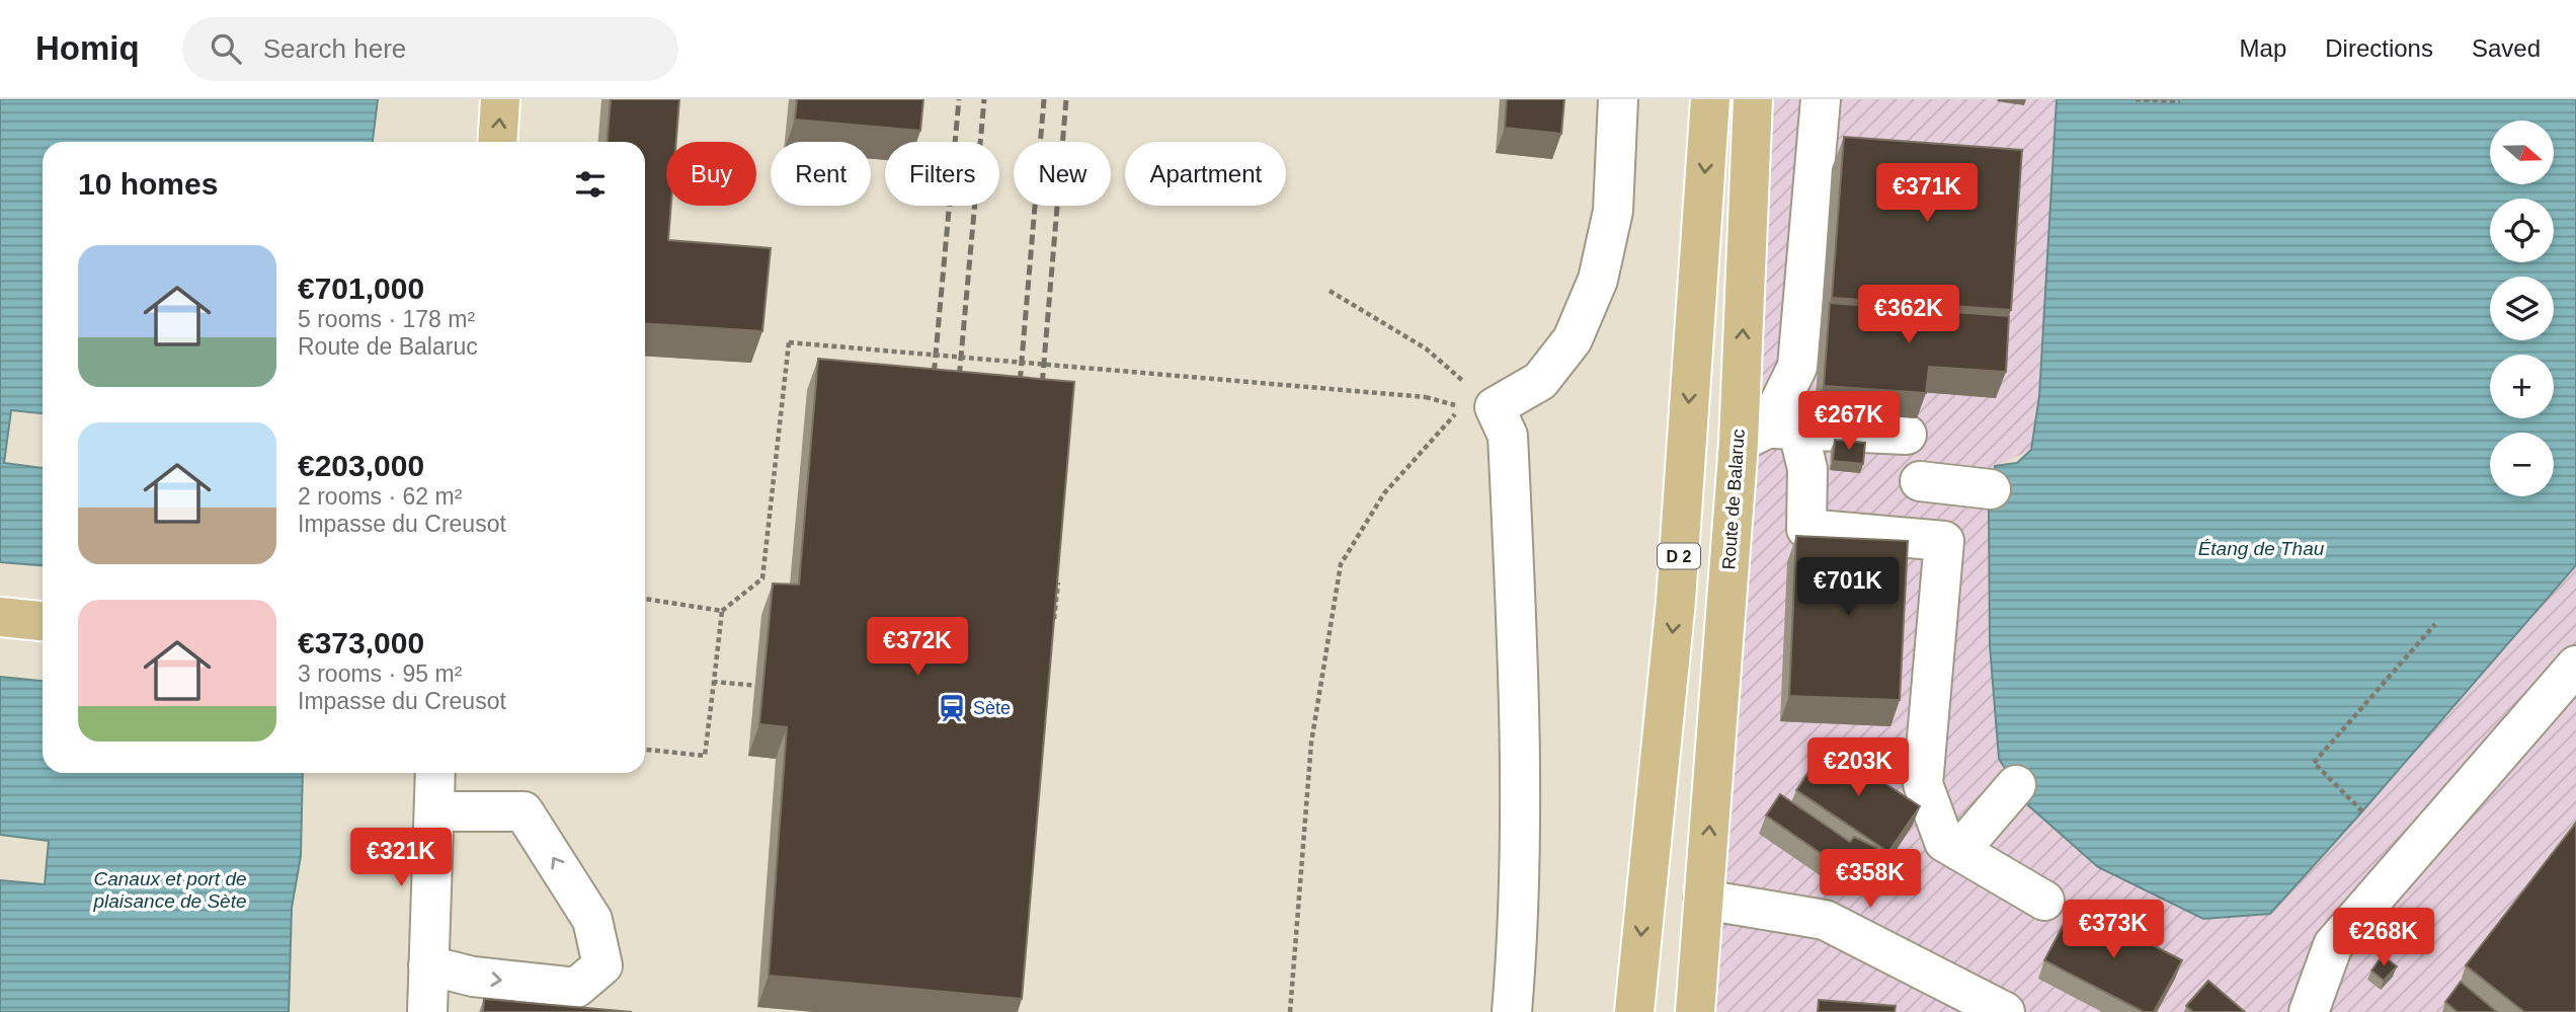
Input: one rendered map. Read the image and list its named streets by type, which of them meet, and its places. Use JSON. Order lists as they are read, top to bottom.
{
  "streets": {
    "main road": ["Route de Balaruc", "D 2"]
  },
  "water": ["Étang de Thau", "Canaux et port de plaisance de Sète"],
  "places": {
    "station": ["Sète"]
  },
  "north": "right",
  "page": {
    "header": "Homiq",
    "search": "Search here",
    "nav": ["Map", "Directions", "Saved"],
    "map_buttons": ["+", "−"],
    "chip": [
      "Buy",
      "Rent",
      "Filters",
      "New",
      "Apartment"
    ],
    "heading": "10 homes",
    "price": [
      "€371K",
      "€362K",
      "€267K",
      "€701K",
      "€372K",
      "€203K",
      "€321K",
      "€358K",
      "€373K",
      "€268K"
    ],
    "list": [
      {
        "name": "€701,000",
        "note": "5 rooms · 178 m² · Route de Balaruc"
      },
      {
        "name": "€203,000",
        "note": "2 rooms · 62 m² · Impasse du Creusot"
      },
      {
        "name": "€373,000",
        "note": "3 rooms · 95 m² · Impasse du Creusot"
      }
    ]
  }
}
